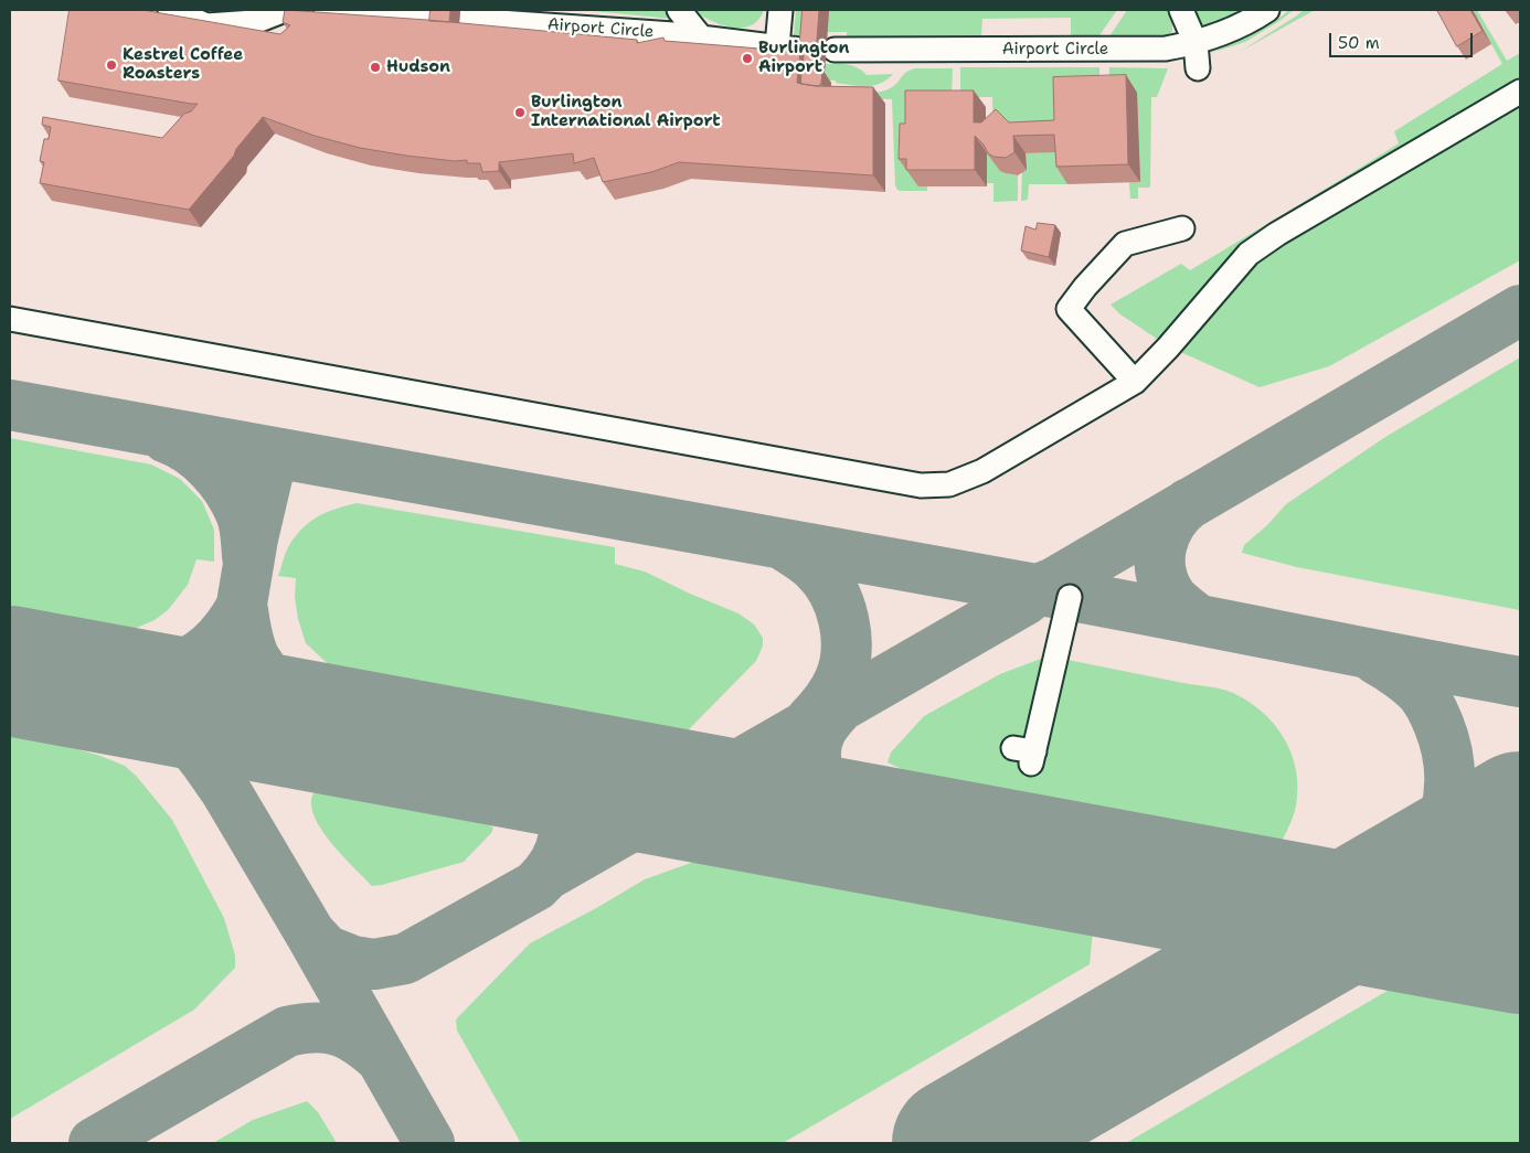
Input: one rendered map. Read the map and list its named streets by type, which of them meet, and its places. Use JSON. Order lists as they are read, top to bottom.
{
  "streets": {
    "street": ["Airport Circle"]
  },
  "places": [
    "Burlington Airport",
    "Kestrel Coffee Roasters",
    "Hudson",
    "Burlington International Airport"
  ],
  "scale_bar": "50 m"
}
